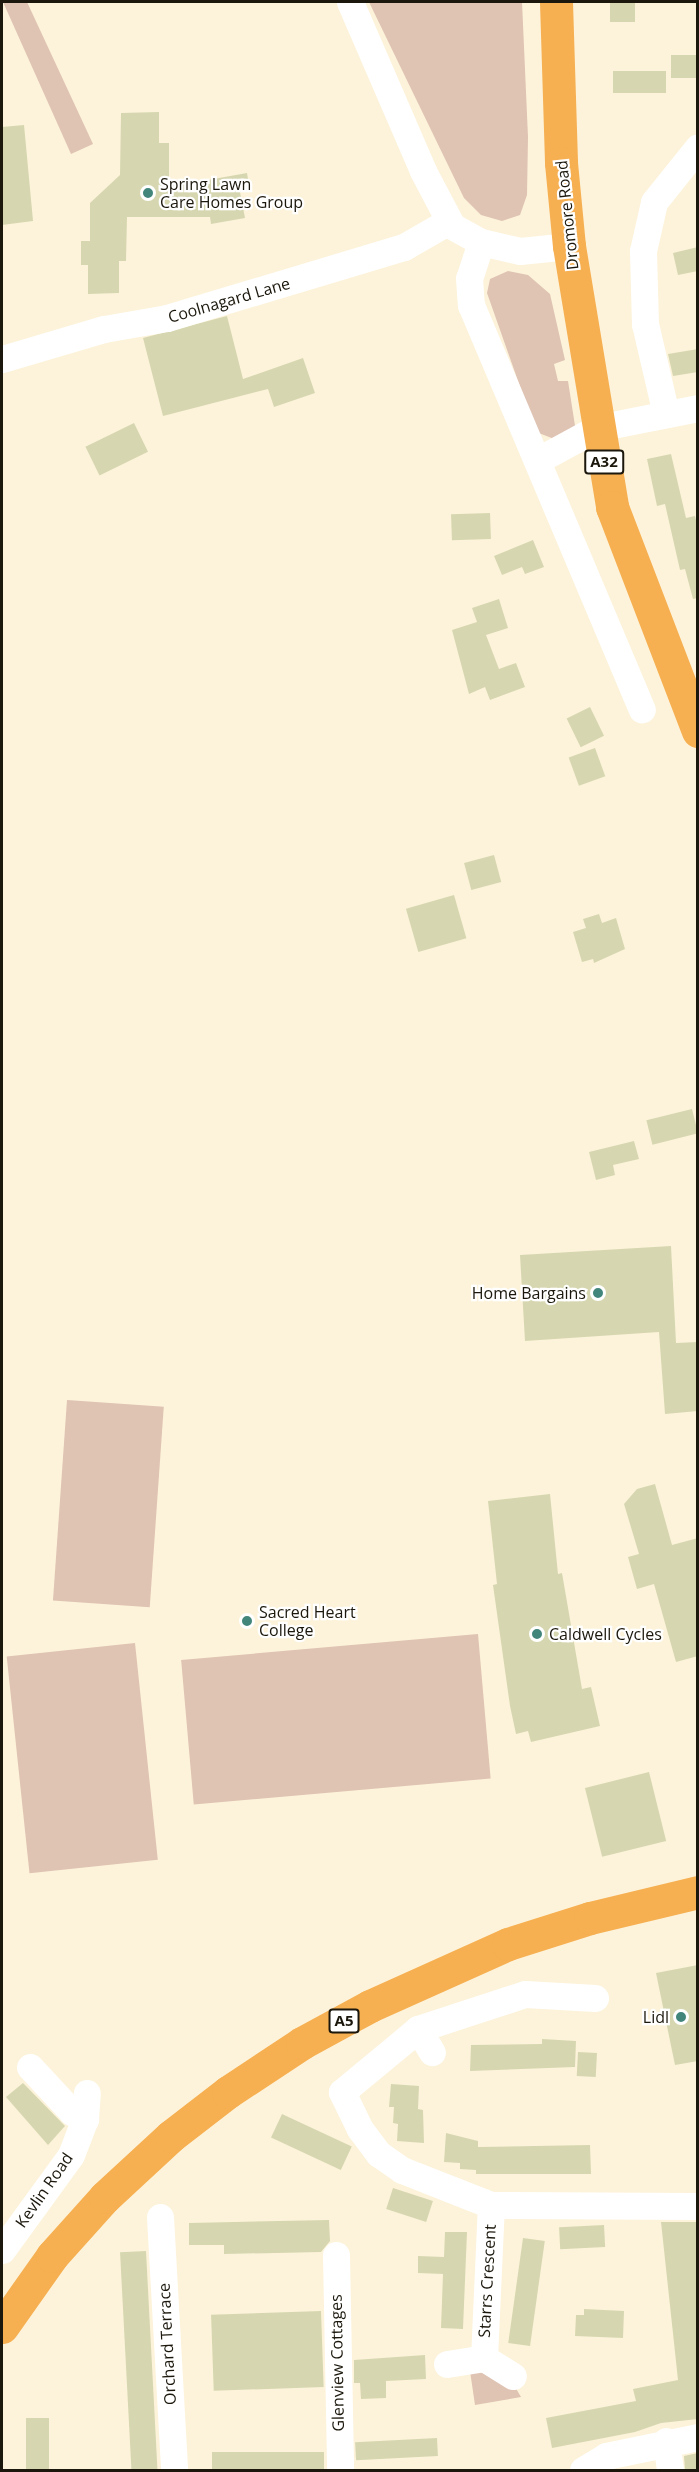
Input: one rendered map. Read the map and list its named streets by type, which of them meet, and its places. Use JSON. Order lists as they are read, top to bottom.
{
  "streets": {
    "highway": ["Dromore Road", "A32", "A5"],
    "street": [
      "Coolnagard Lane",
      "Kevlin Road",
      "Starrs Crescent",
      "Orchard Terrace",
      "Glenview Cottages"
    ]
  },
  "places": [
    "Spring Lawn Care Homes Group",
    "Home Bargains",
    "Sacred Heart College",
    "Caldwell Cycles",
    "Lidl"
  ]
}
